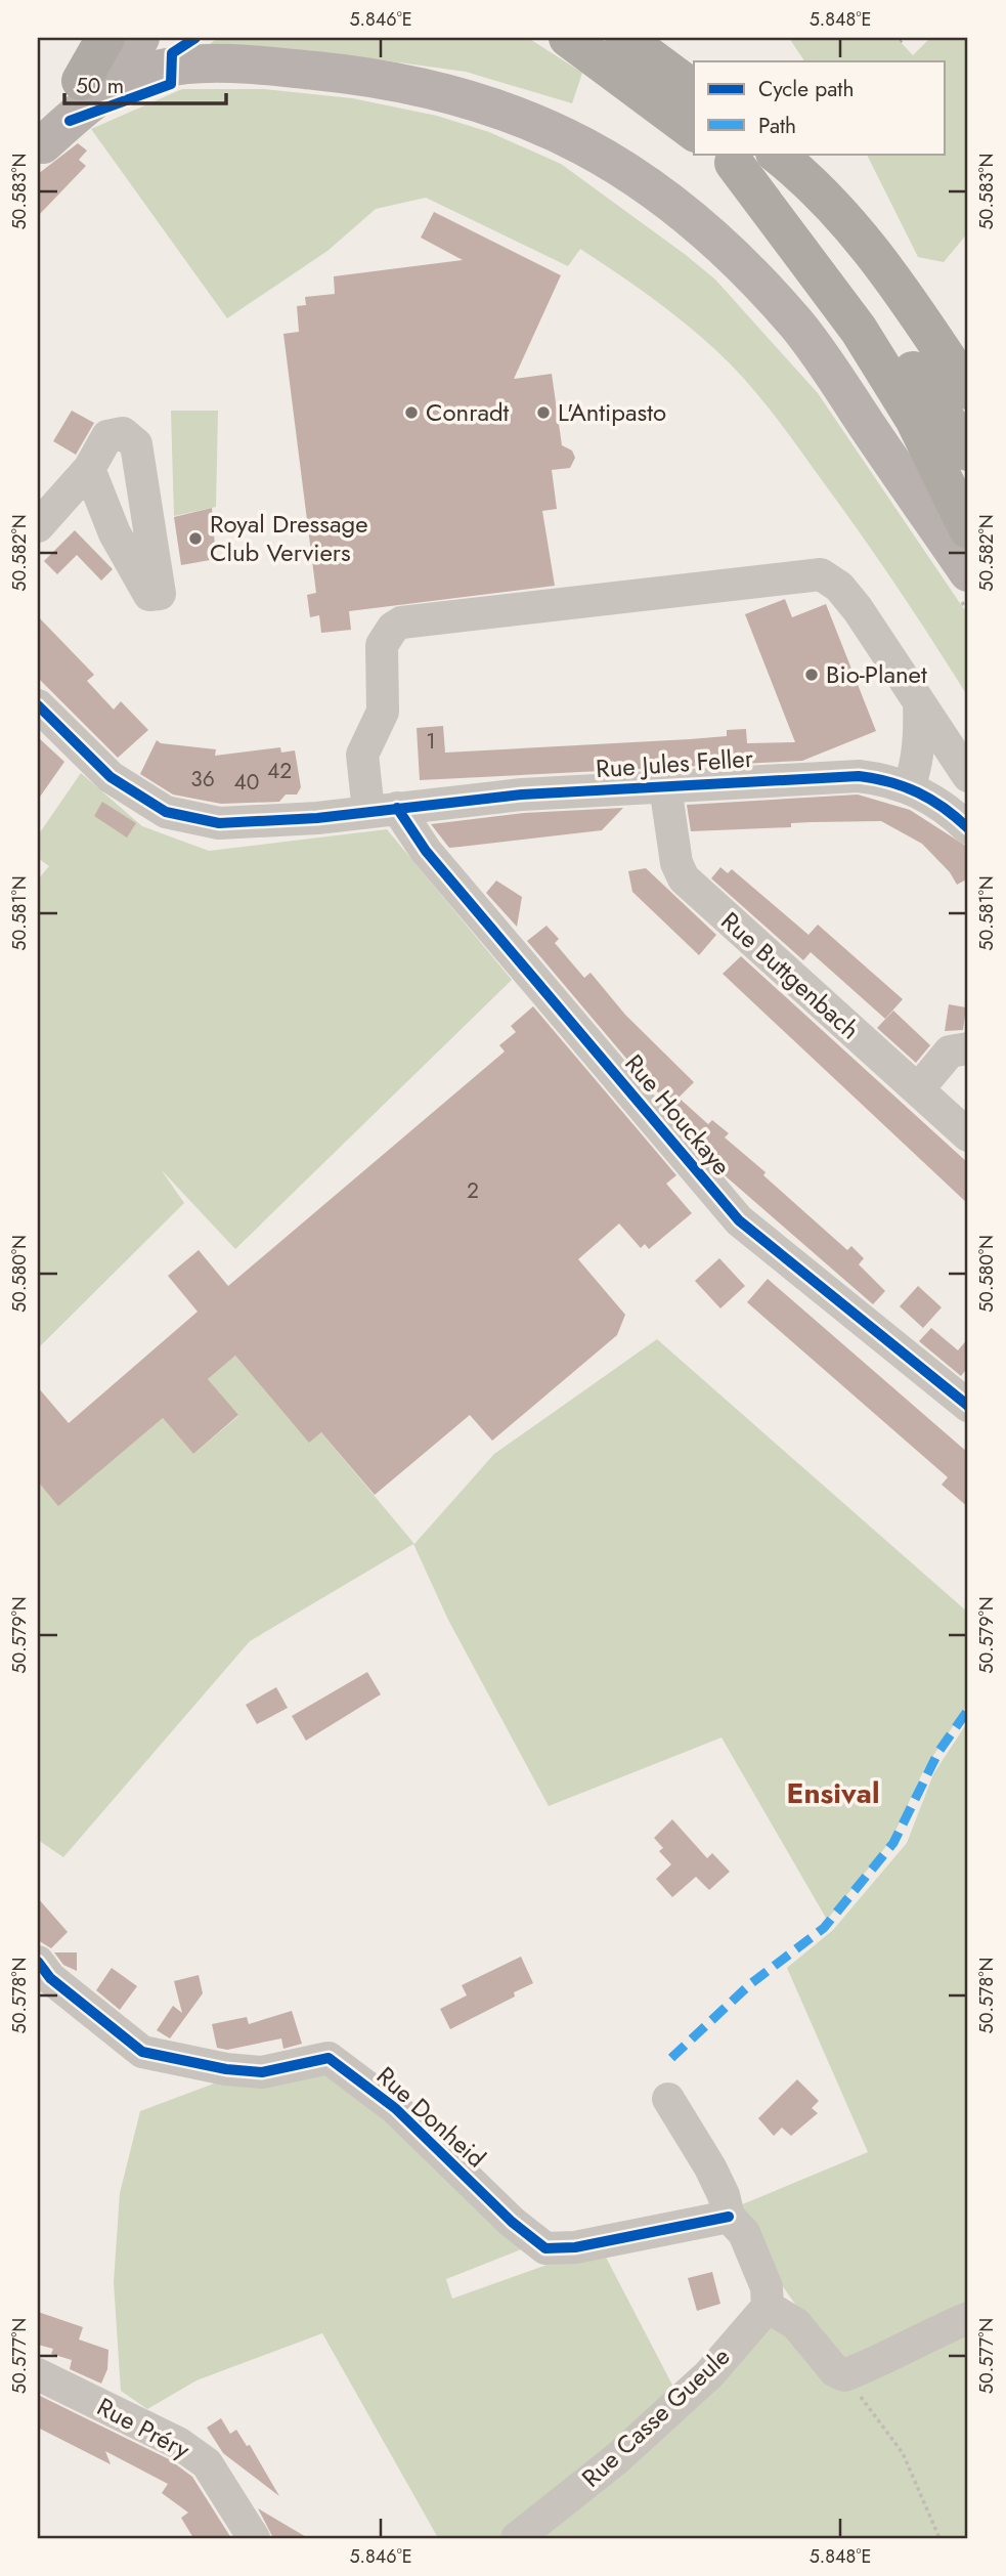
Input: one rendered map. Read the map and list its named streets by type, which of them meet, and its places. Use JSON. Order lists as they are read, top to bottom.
{
  "streets": {
    "street": [
      "Rue Jules Feller",
      "Rue Buttgenbach",
      "Rue Houckaye",
      "Rue Donheid",
      "Rue Casse Gueule",
      "Rue Préry"
    ]
  },
  "crossings": [
    ["Rue Jules Feller", "Rue Buttgenbach"],
    ["Rue Jules Feller", "Rue Houckaye"]
  ],
  "districts": ["Ensival"],
  "places": [
    "Conradt",
    "L'Antipasto",
    "Royal Dressage Club Verviers",
    "Bio-Planet"
  ],
  "house_numbers": [
    "1",
    "42",
    "36",
    "40",
    "2"
  ],
  "legend": ["Cycle path", "Path"],
  "scale_bar": "50 m",
  "coordinates": [
    "5.846°E",
    "5.848°E",
    "50.583°N",
    "50.582°N",
    "50.581°N",
    "50.580°N",
    "50.579°N",
    "50.578°N",
    "50.577°N"
  ]
}
